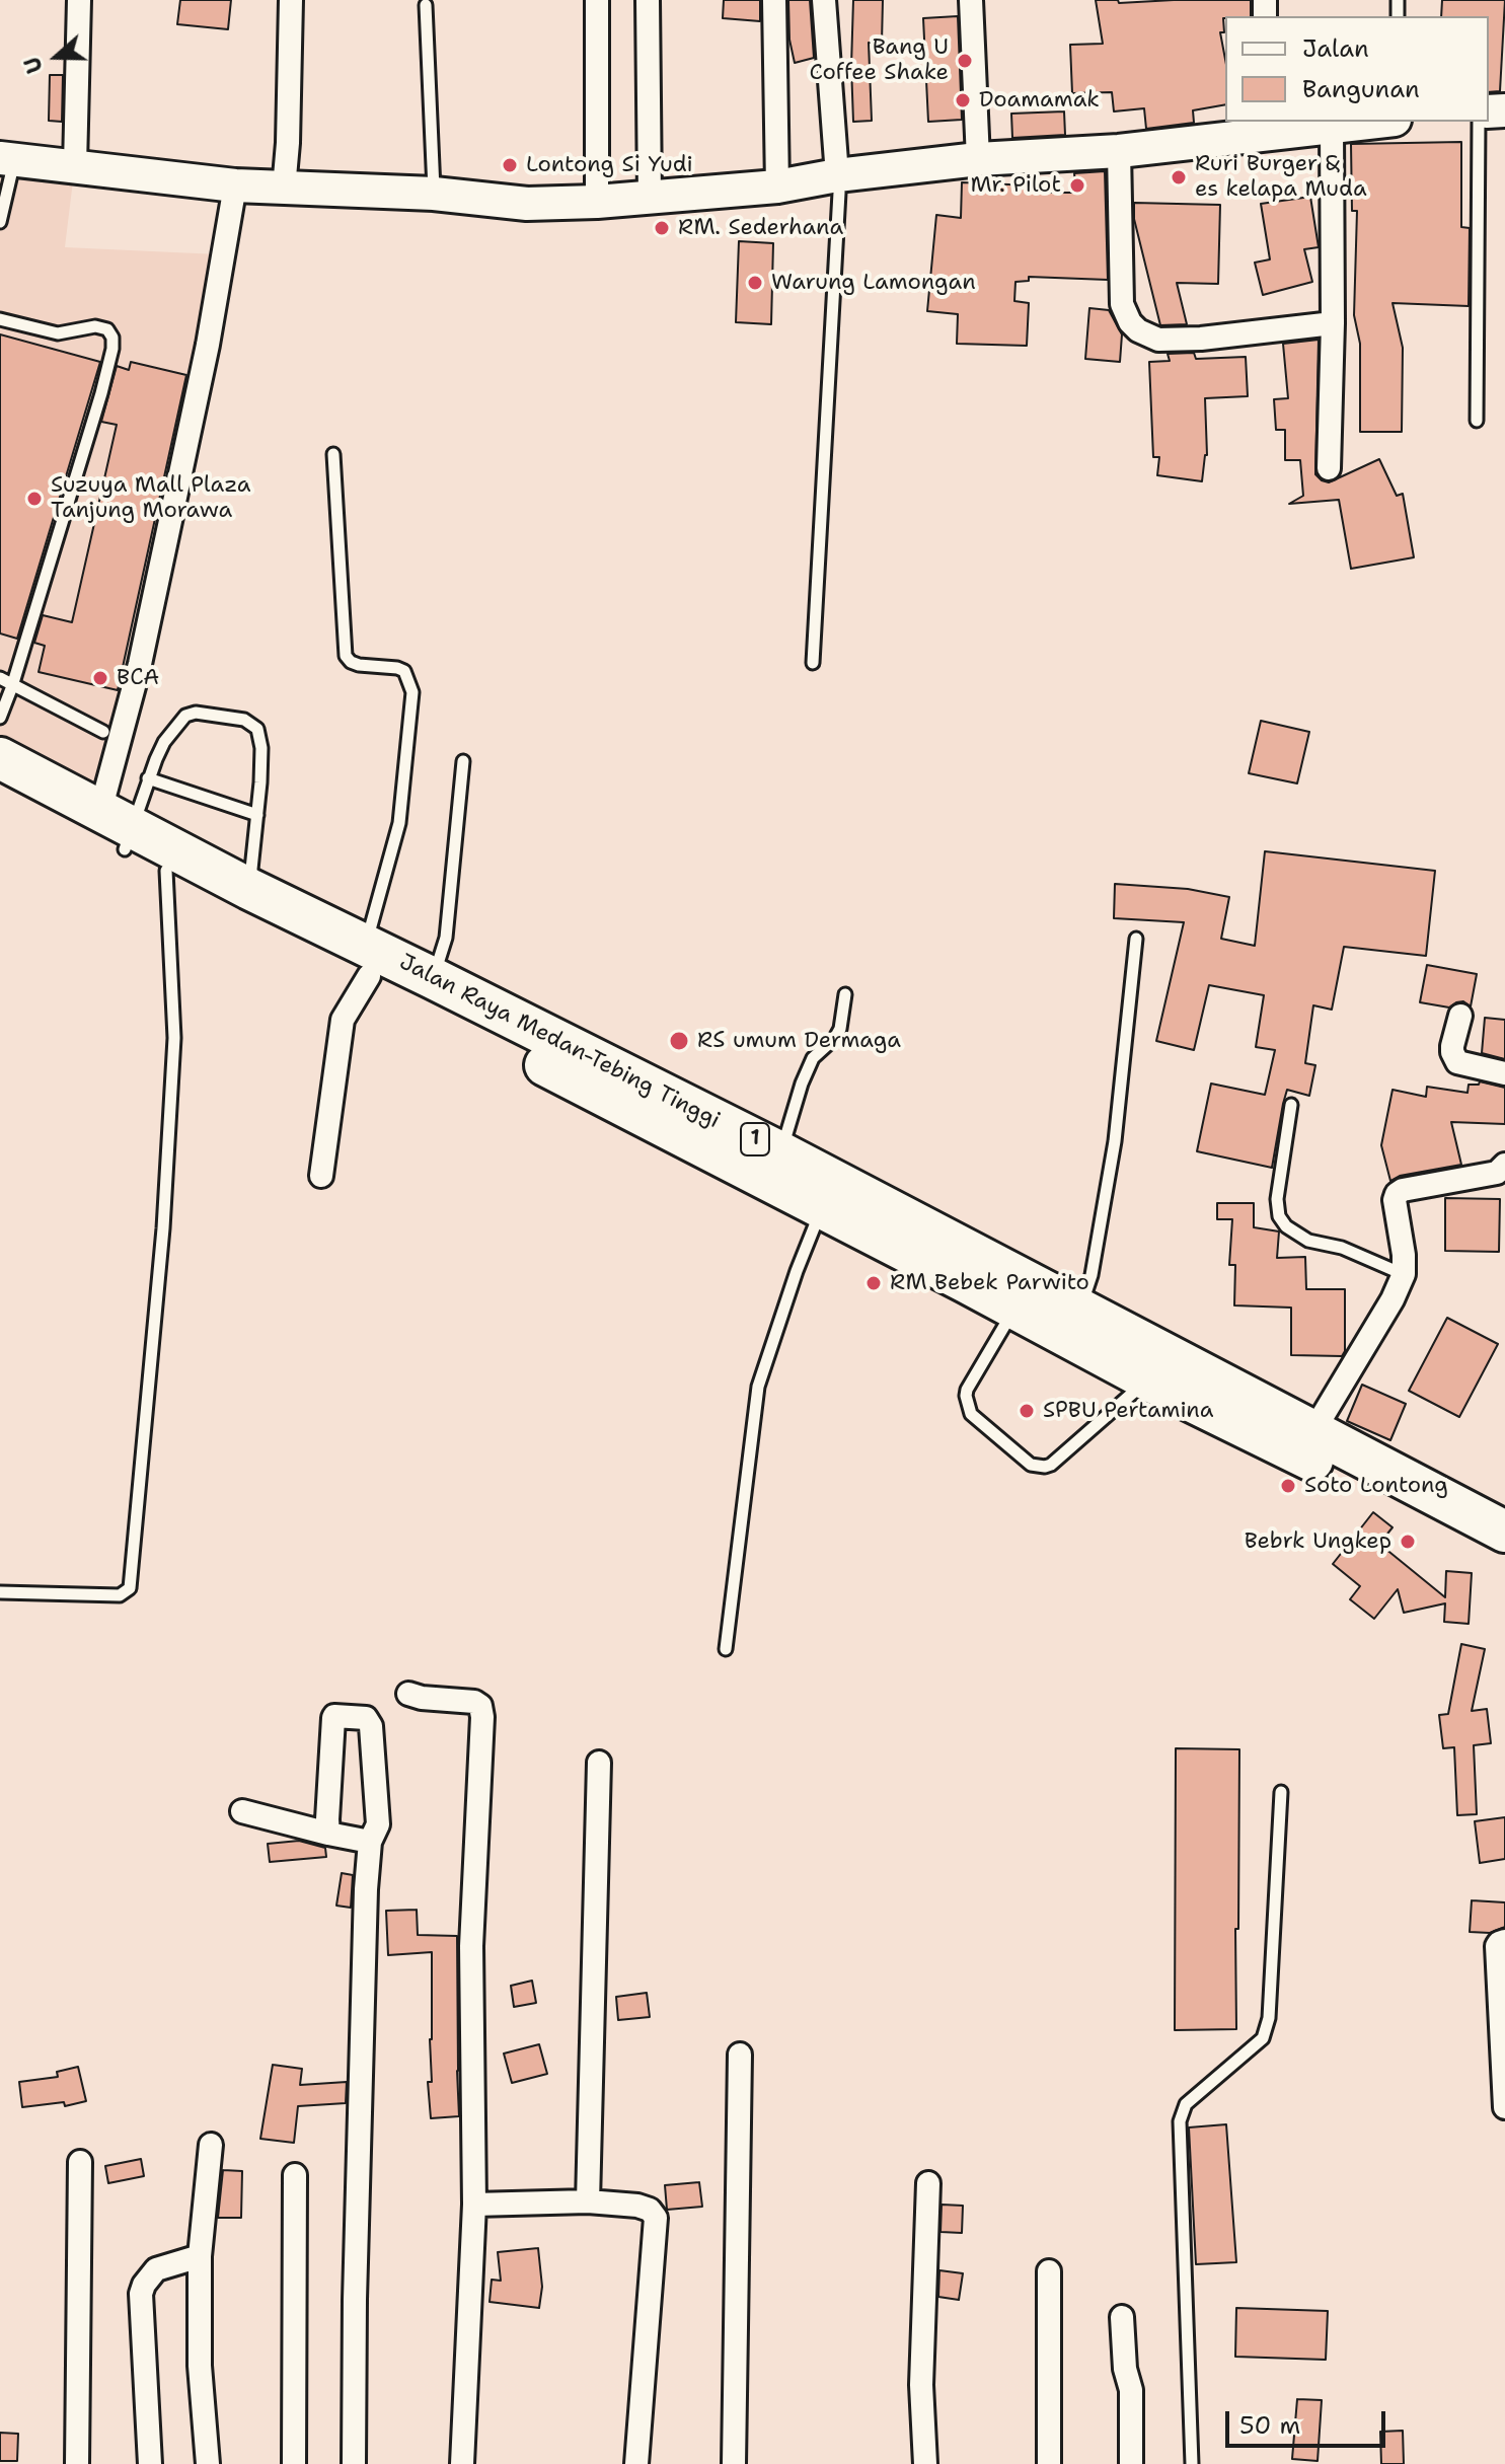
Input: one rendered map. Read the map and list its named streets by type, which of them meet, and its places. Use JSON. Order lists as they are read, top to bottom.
{
  "streets": {
    "highway": ["Jalan Raya Medan-Tebing Tinggi", "1"]
  },
  "places": [
    "Bang U Coffee Shake",
    "Doamamak",
    "Lontong Si Yudi",
    "Ruri Burger & es kelapa Muda",
    "Mr. Pilot",
    "RM. Sederhana",
    "Warung Lamongan",
    "Suzuya Mall Plaza Tanjung Morawa",
    "BCA",
    "RS umum Dermaga",
    "RM Bebek Parwito",
    "SPBU Pertamina",
    "Soto Lontong",
    "Bebrk Ungkep"
  ],
  "legend": ["Jalan", "Bangunan"],
  "scale_bar": "50 m",
  "north": "left"
}
